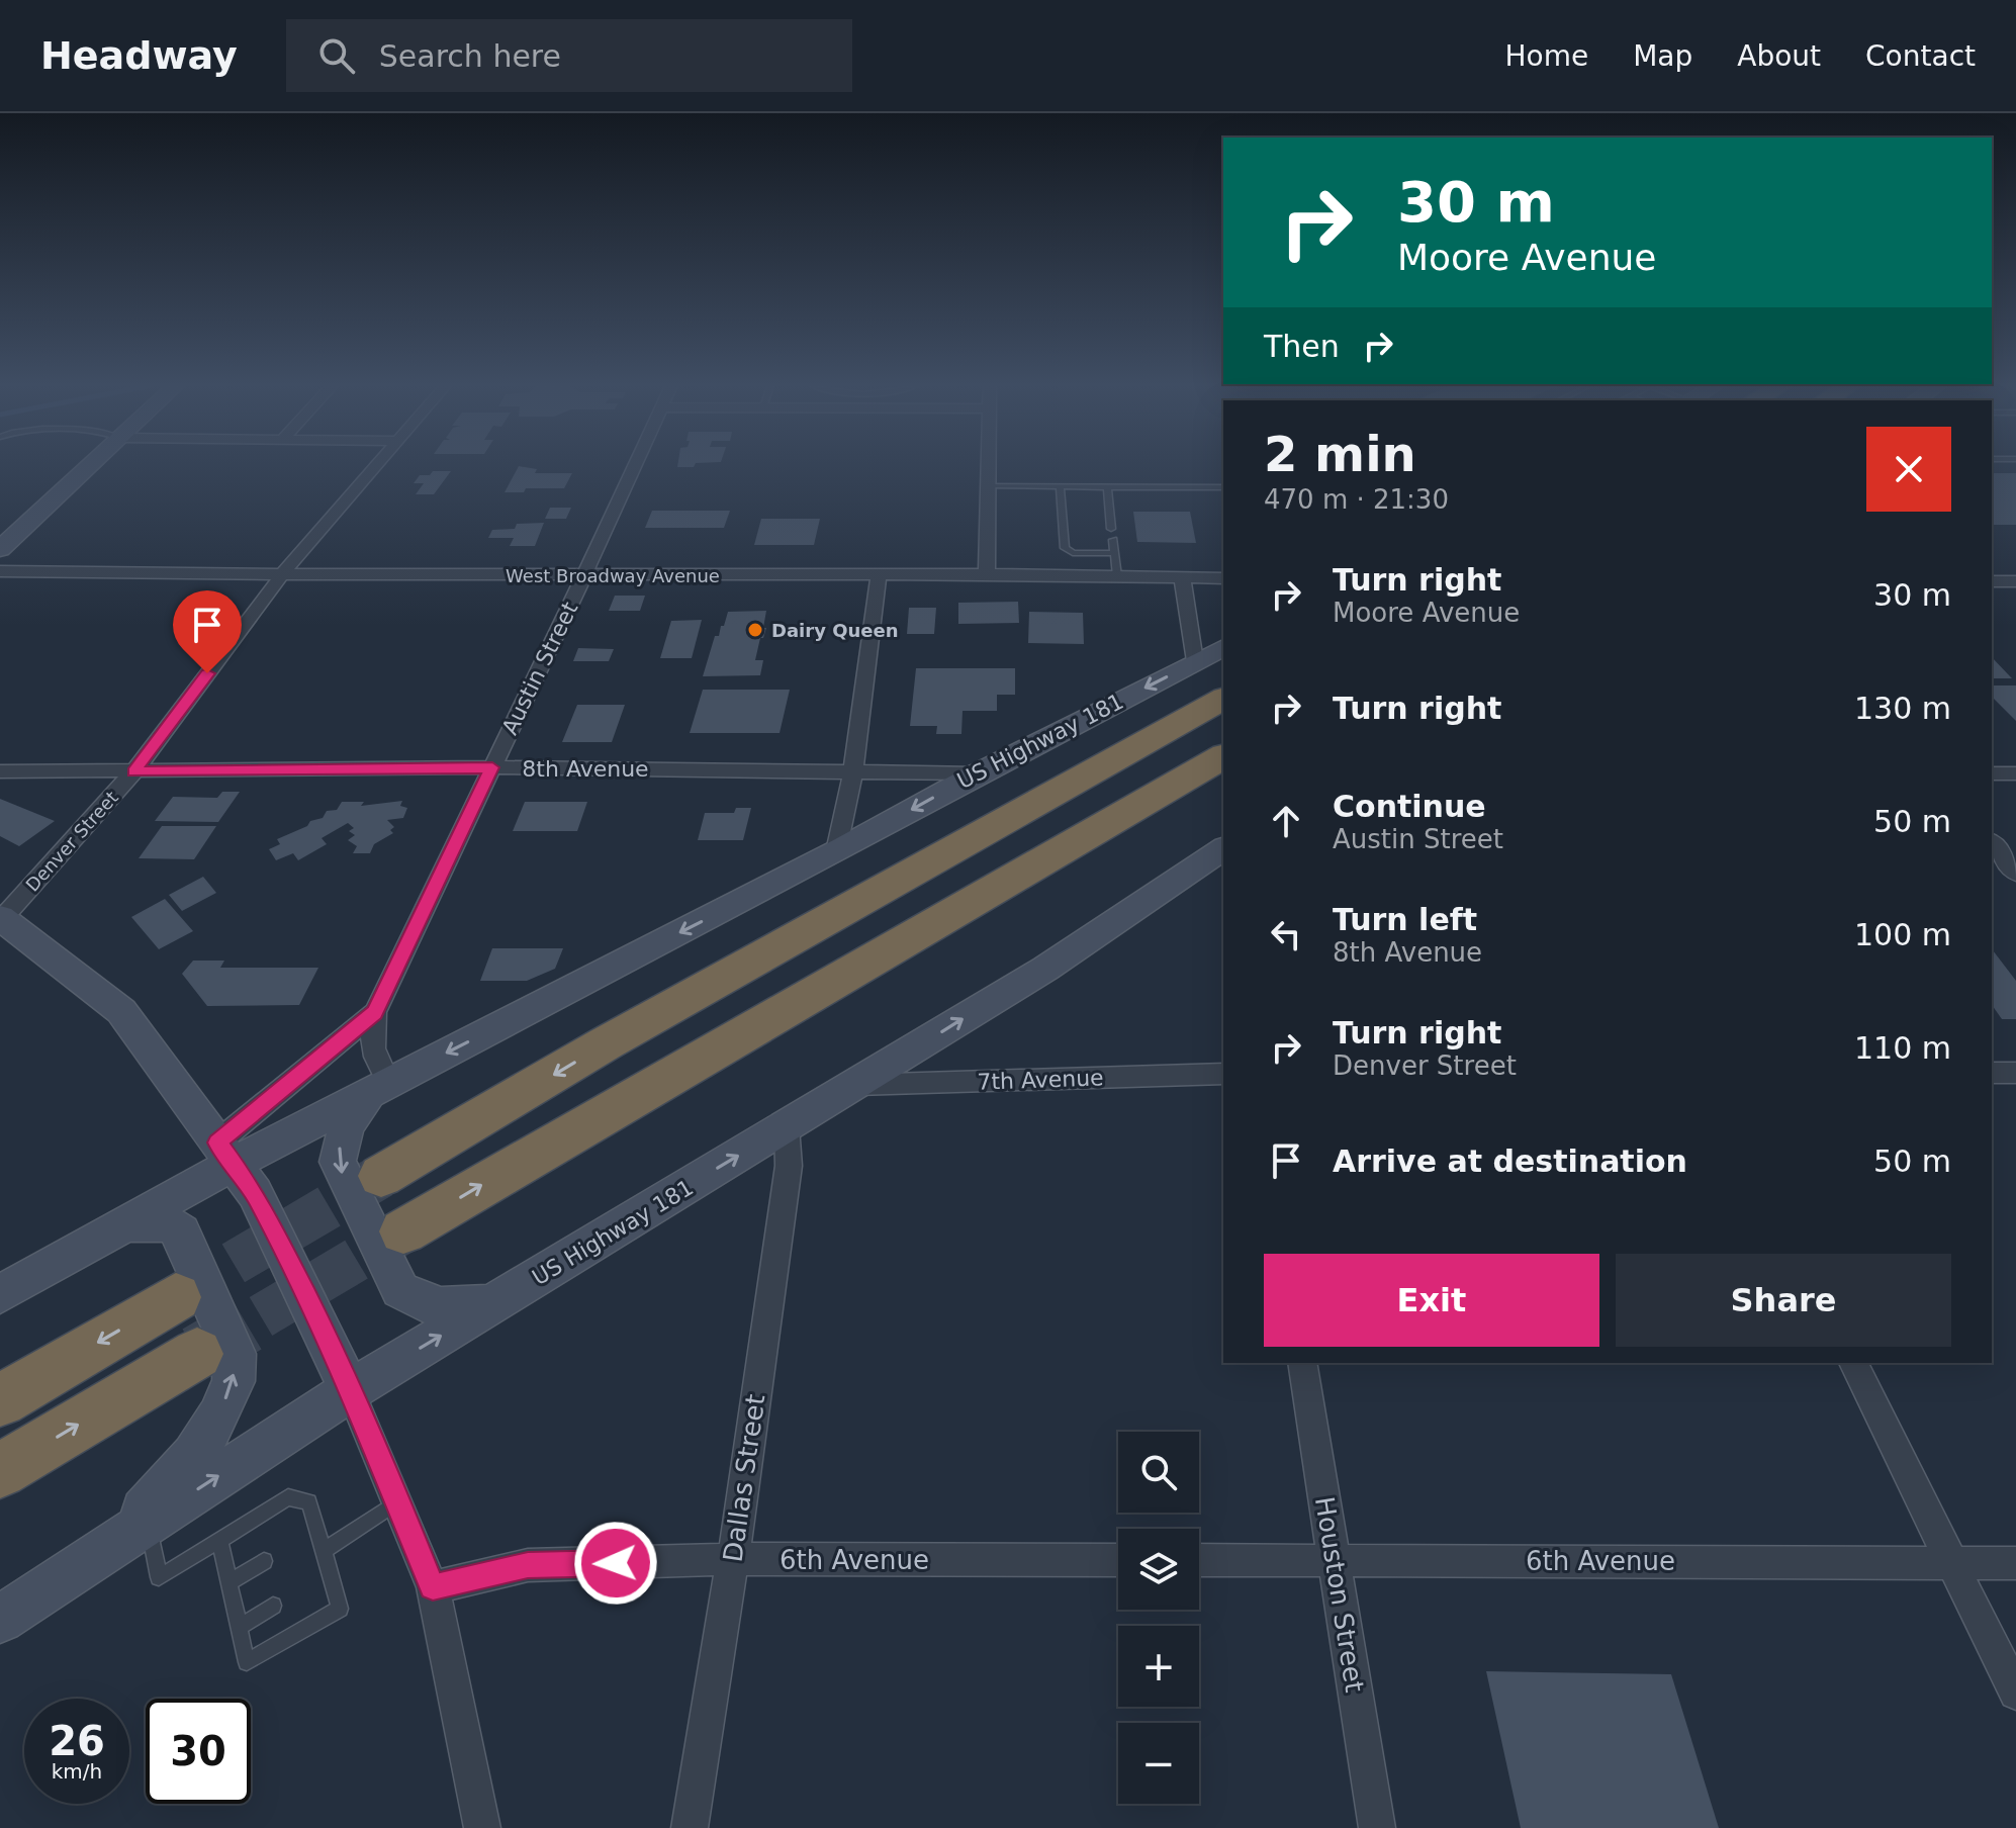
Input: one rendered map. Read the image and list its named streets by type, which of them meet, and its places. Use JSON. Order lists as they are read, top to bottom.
{
  "streets": {
    "main road": ["US Highway 181"],
    "street": [
      "West Broadway Avenue",
      "Austin Street",
      "8th Avenue",
      "Denver Street",
      "7th Avenue",
      "Dallas Street",
      "6th Avenue",
      "Houston Street"
    ]
  },
  "crossings": [
    ["West Broadway Avenue", "Austin Street"],
    ["West Broadway Avenue", "Denver Street"],
    ["Austin Street", "US Highway 181"],
    ["Austin Street", "8th Avenue"],
    ["US Highway 181", "8th Avenue"],
    ["US Highway 181", "7th Avenue"],
    ["US Highway 181", "Dallas Street"],
    ["8th Avenue", "Denver Street"],
    ["Dallas Street", "6th Avenue"],
    ["6th Avenue", "Houston Street"]
  ],
  "places": ["Dairy Queen"],
  "page": {
    "header": "Headway",
    "search": "Search here",
    "nav": [
      "Home",
      "Map",
      "About",
      "Contact"
    ],
    "turn": ["30 m", "Moore Avenue"],
    "then": "Then",
    "heading": ["2 min", "470 m · 21:30"],
    "list": [
      {
        "name": "Turn right",
        "note": "Moore Avenue",
        "value": "30 m"
      },
      {
        "name": "Turn right",
        "value": "130 m"
      },
      {
        "name": "Continue",
        "note": "Austin Street",
        "value": "50 m"
      },
      {
        "name": "Turn left",
        "note": "8th Avenue",
        "value": "100 m"
      },
      {
        "name": "Turn right",
        "note": "Denver Street",
        "value": "110 m"
      },
      {
        "name": "Arrive at destination",
        "value": "50 m"
      }
    ],
    "buttons": ["Exit", "Share"],
    "map_buttons": ["+", "−"],
    "speed": "26 km/h",
    "limit": "30"
  }
}
